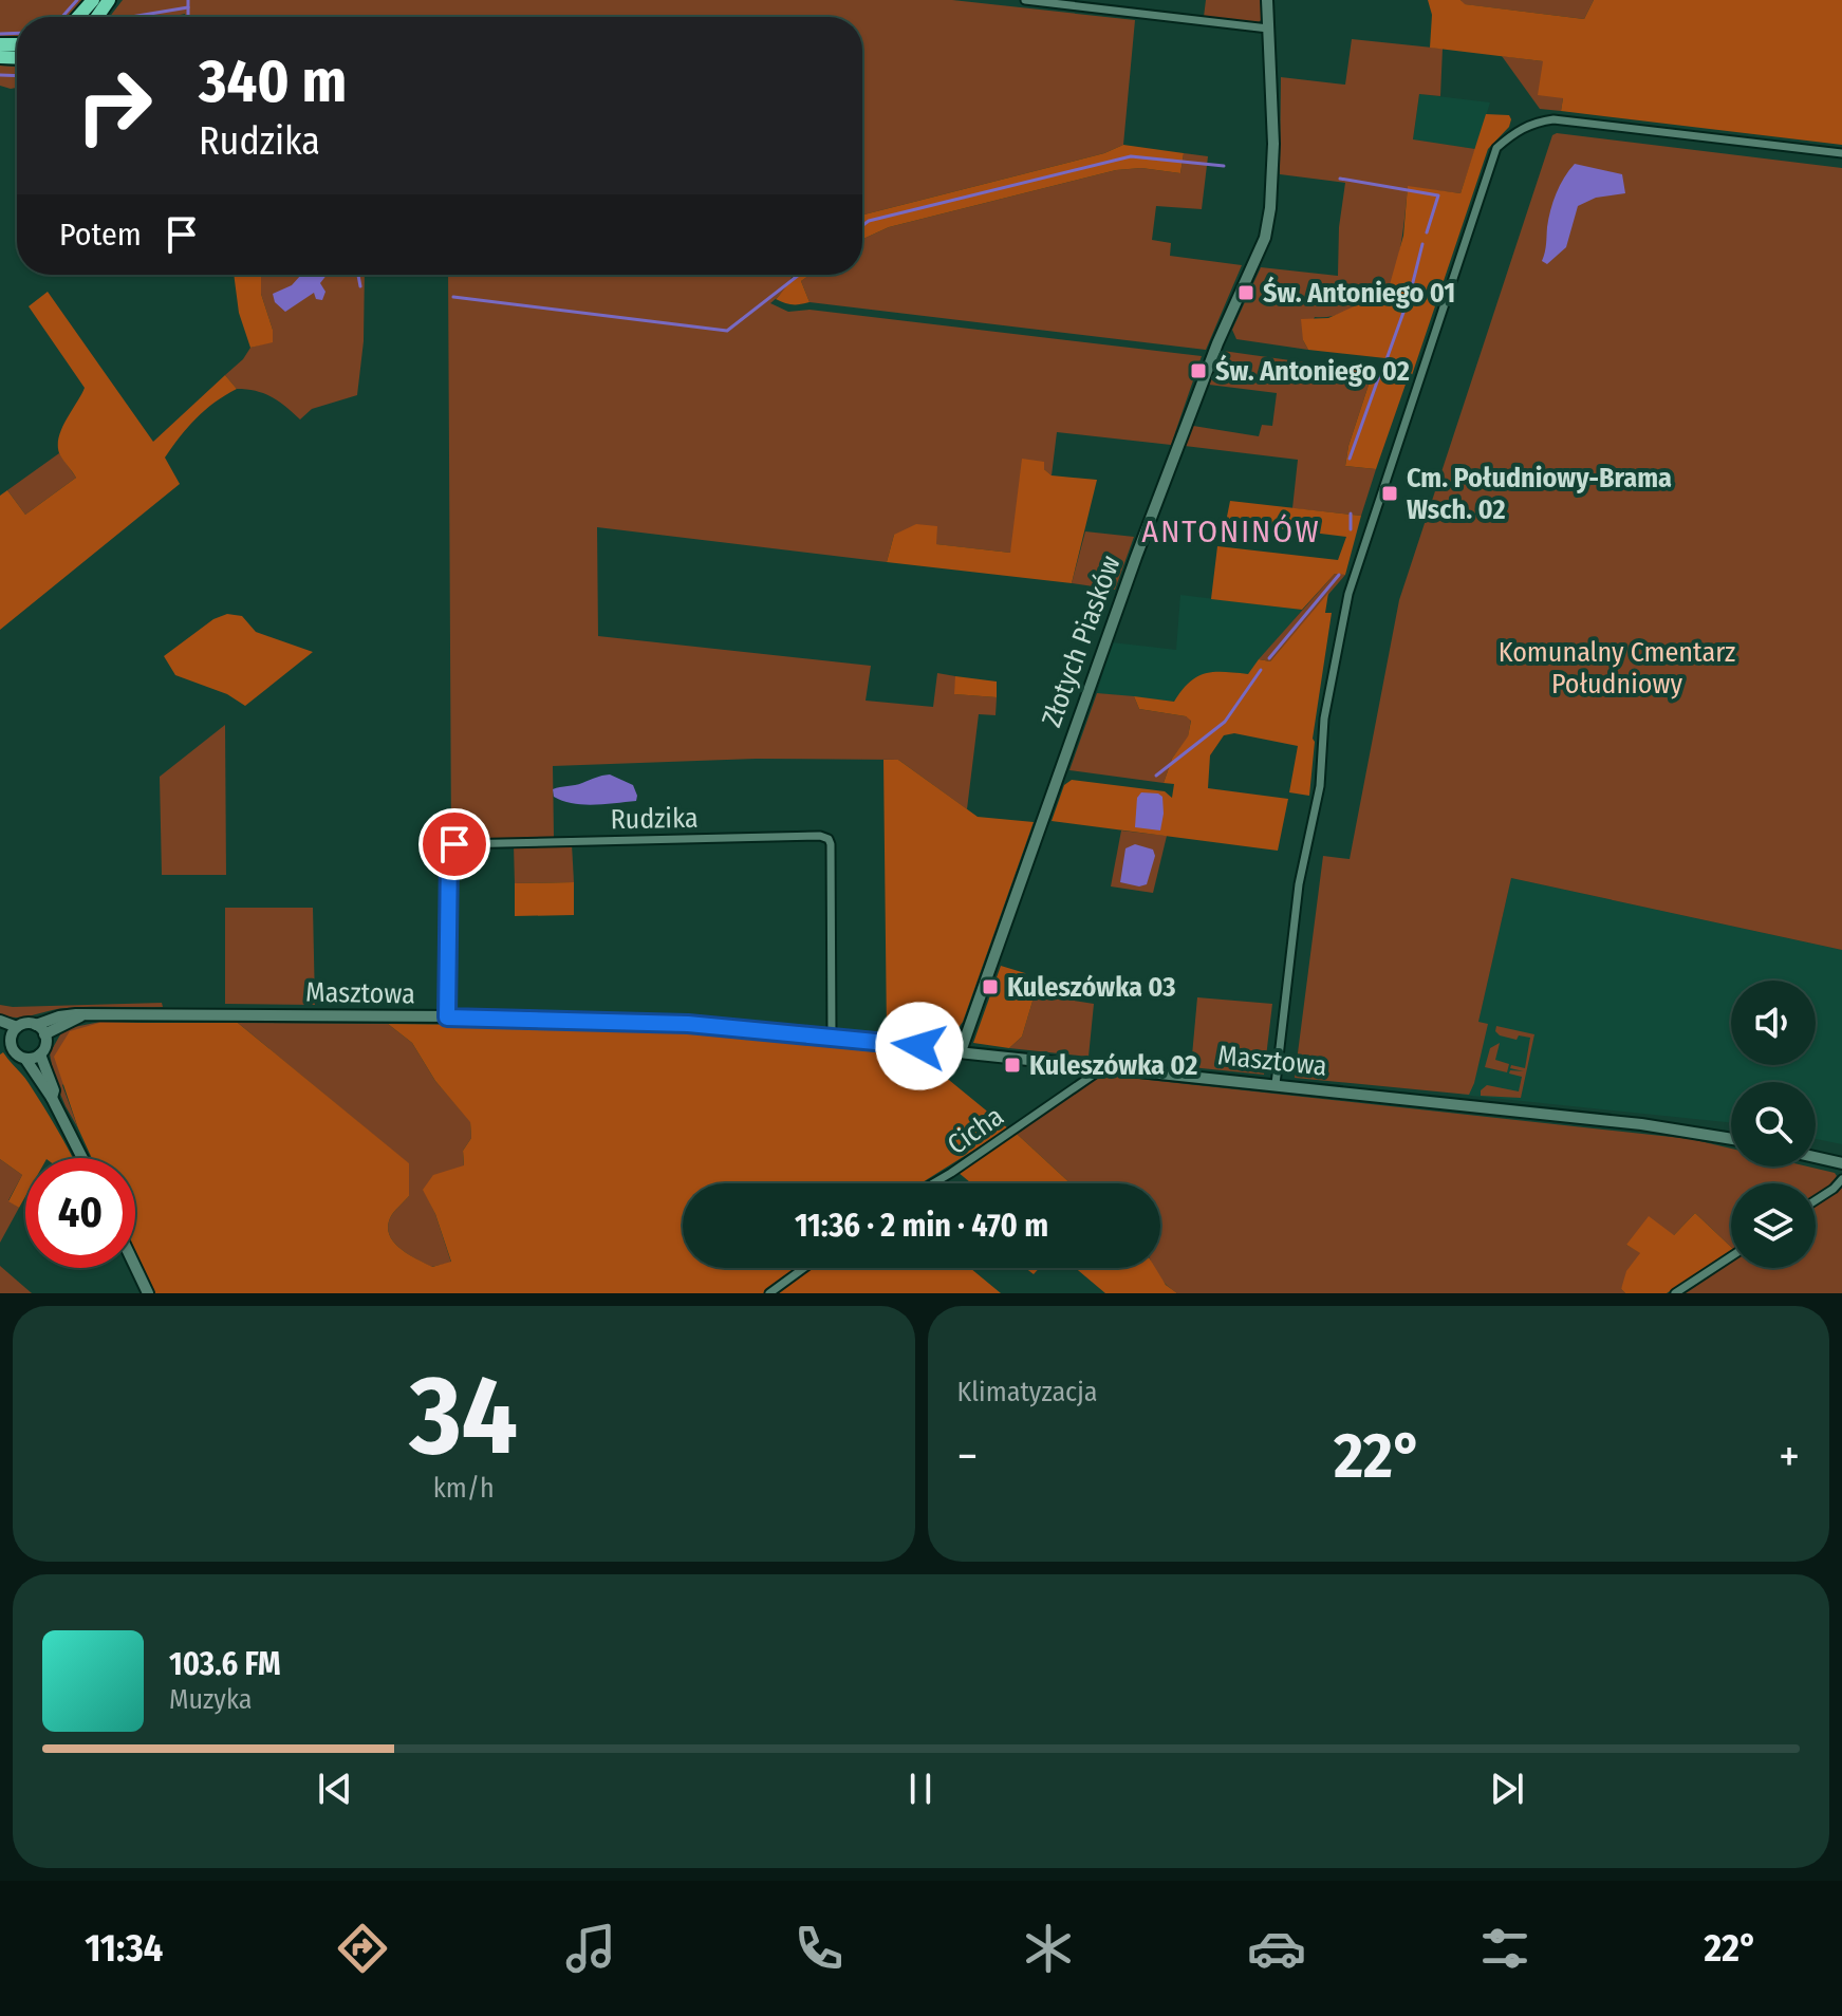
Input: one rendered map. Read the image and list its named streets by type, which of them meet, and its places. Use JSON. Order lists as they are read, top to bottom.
{
  "streets": {
    "street": [
      "Złotych Piasków",
      "Rudzika",
      "Masztowa",
      "Cicha"
    ]
  },
  "crossings": [
    ["Złotych Piasków", "Masztowa"],
    ["Rudzika", "Masztowa"],
    ["Masztowa", "Cicha"]
  ],
  "districts": ["ANTONINÓW"],
  "parks": ["Komunalny Cmentarz Południowy"],
  "places": {
    "transit": [
      "Św. Antoniego 01",
      "Św. Antoniego 02",
      "Cm. Południowy-Brama Wsch. 02",
      "Kuleszówka 03",
      "Kuleszówka 02"
    ]
  },
  "page": {
    "turn": ["340 m", "Rudzika"],
    "then": "Potem",
    "limit": "40",
    "trip": "11:36 · 2 min · 470 m",
    "tile": [
      ["34", "km/h"],
      "Klimatyzacja"
    ],
    "heat": ["−", "22°", "+"],
    "song": ["103.6 FM", "Muzyka"],
    "tabs": ["11:34", "22°"]
  }
}
